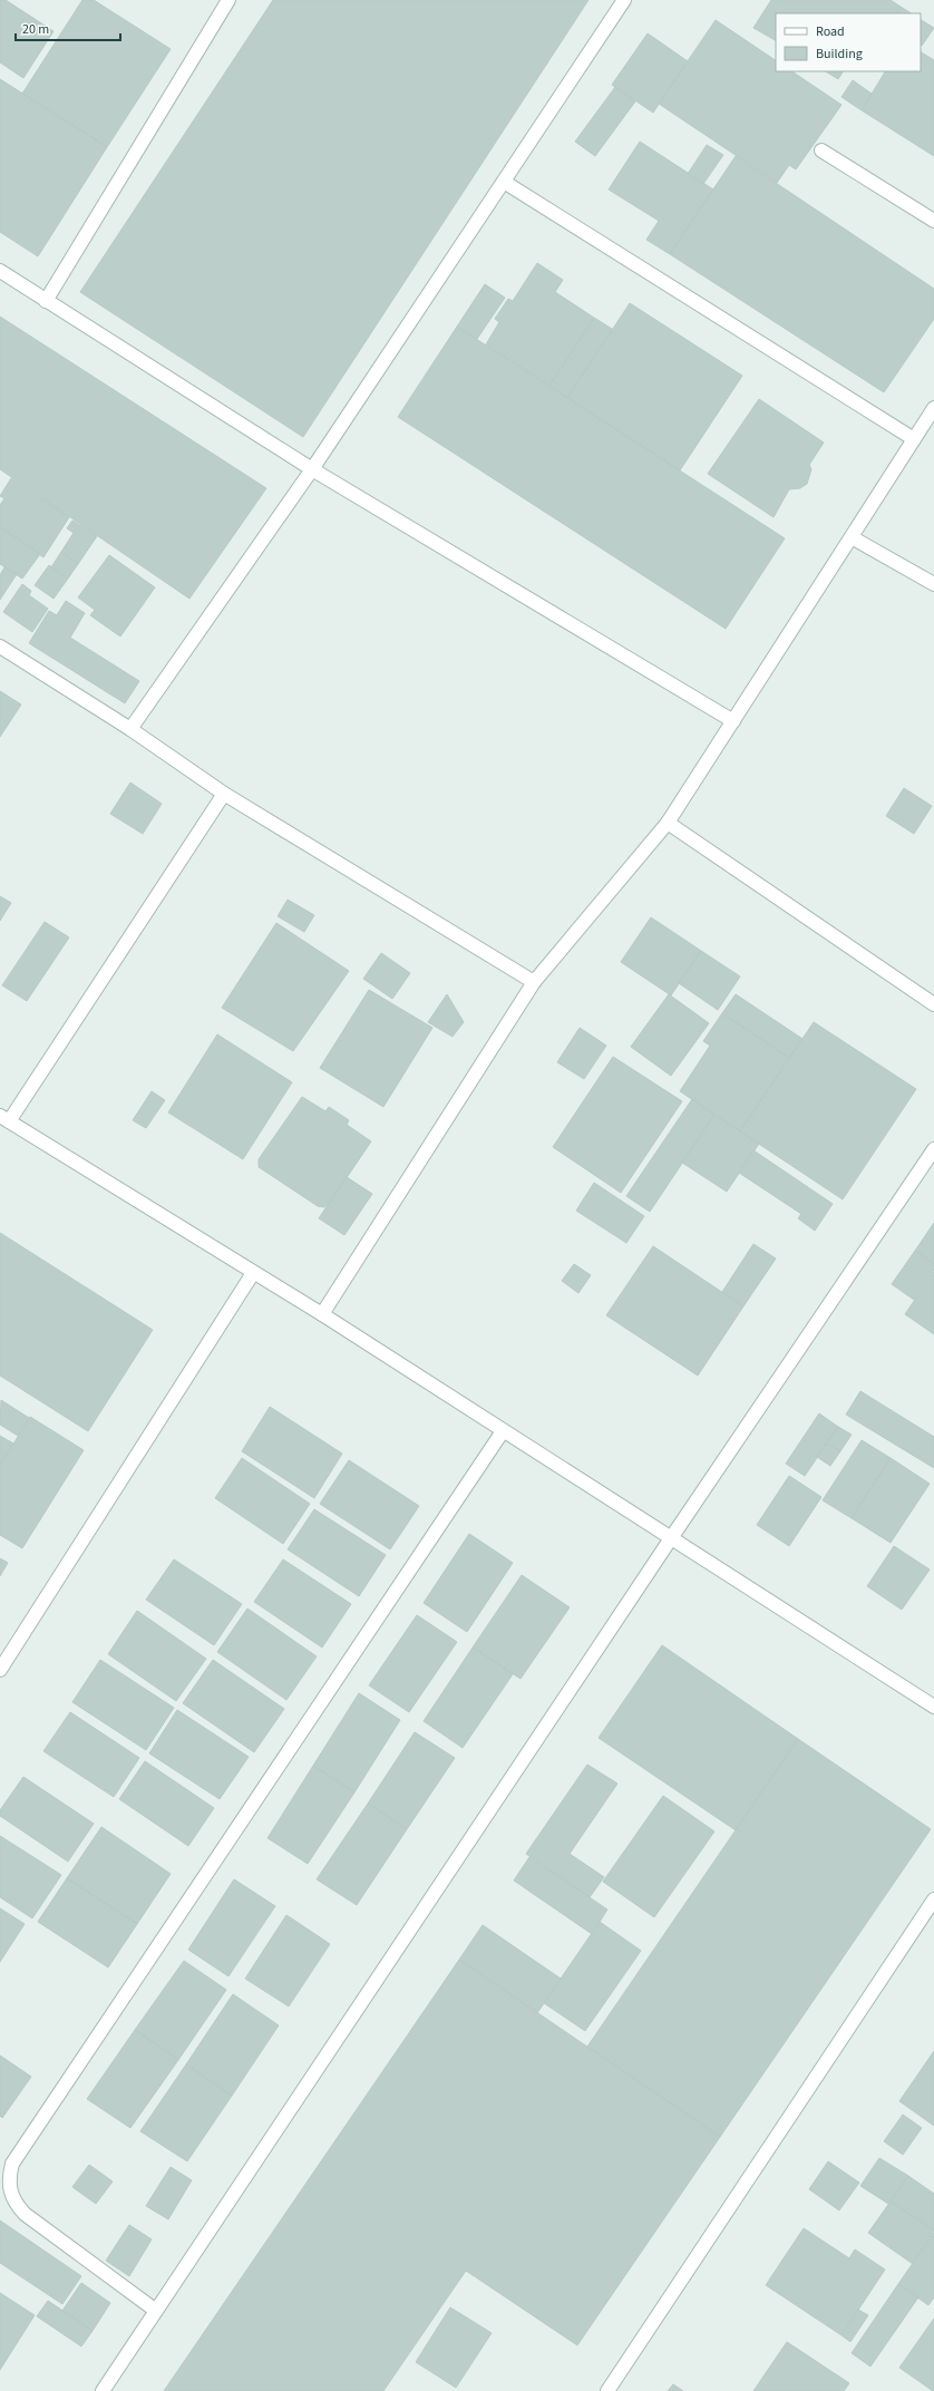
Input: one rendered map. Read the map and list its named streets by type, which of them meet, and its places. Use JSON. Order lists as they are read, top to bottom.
{
  "legend": ["Road", "Building"],
  "scale_bar": "20 m"
}
